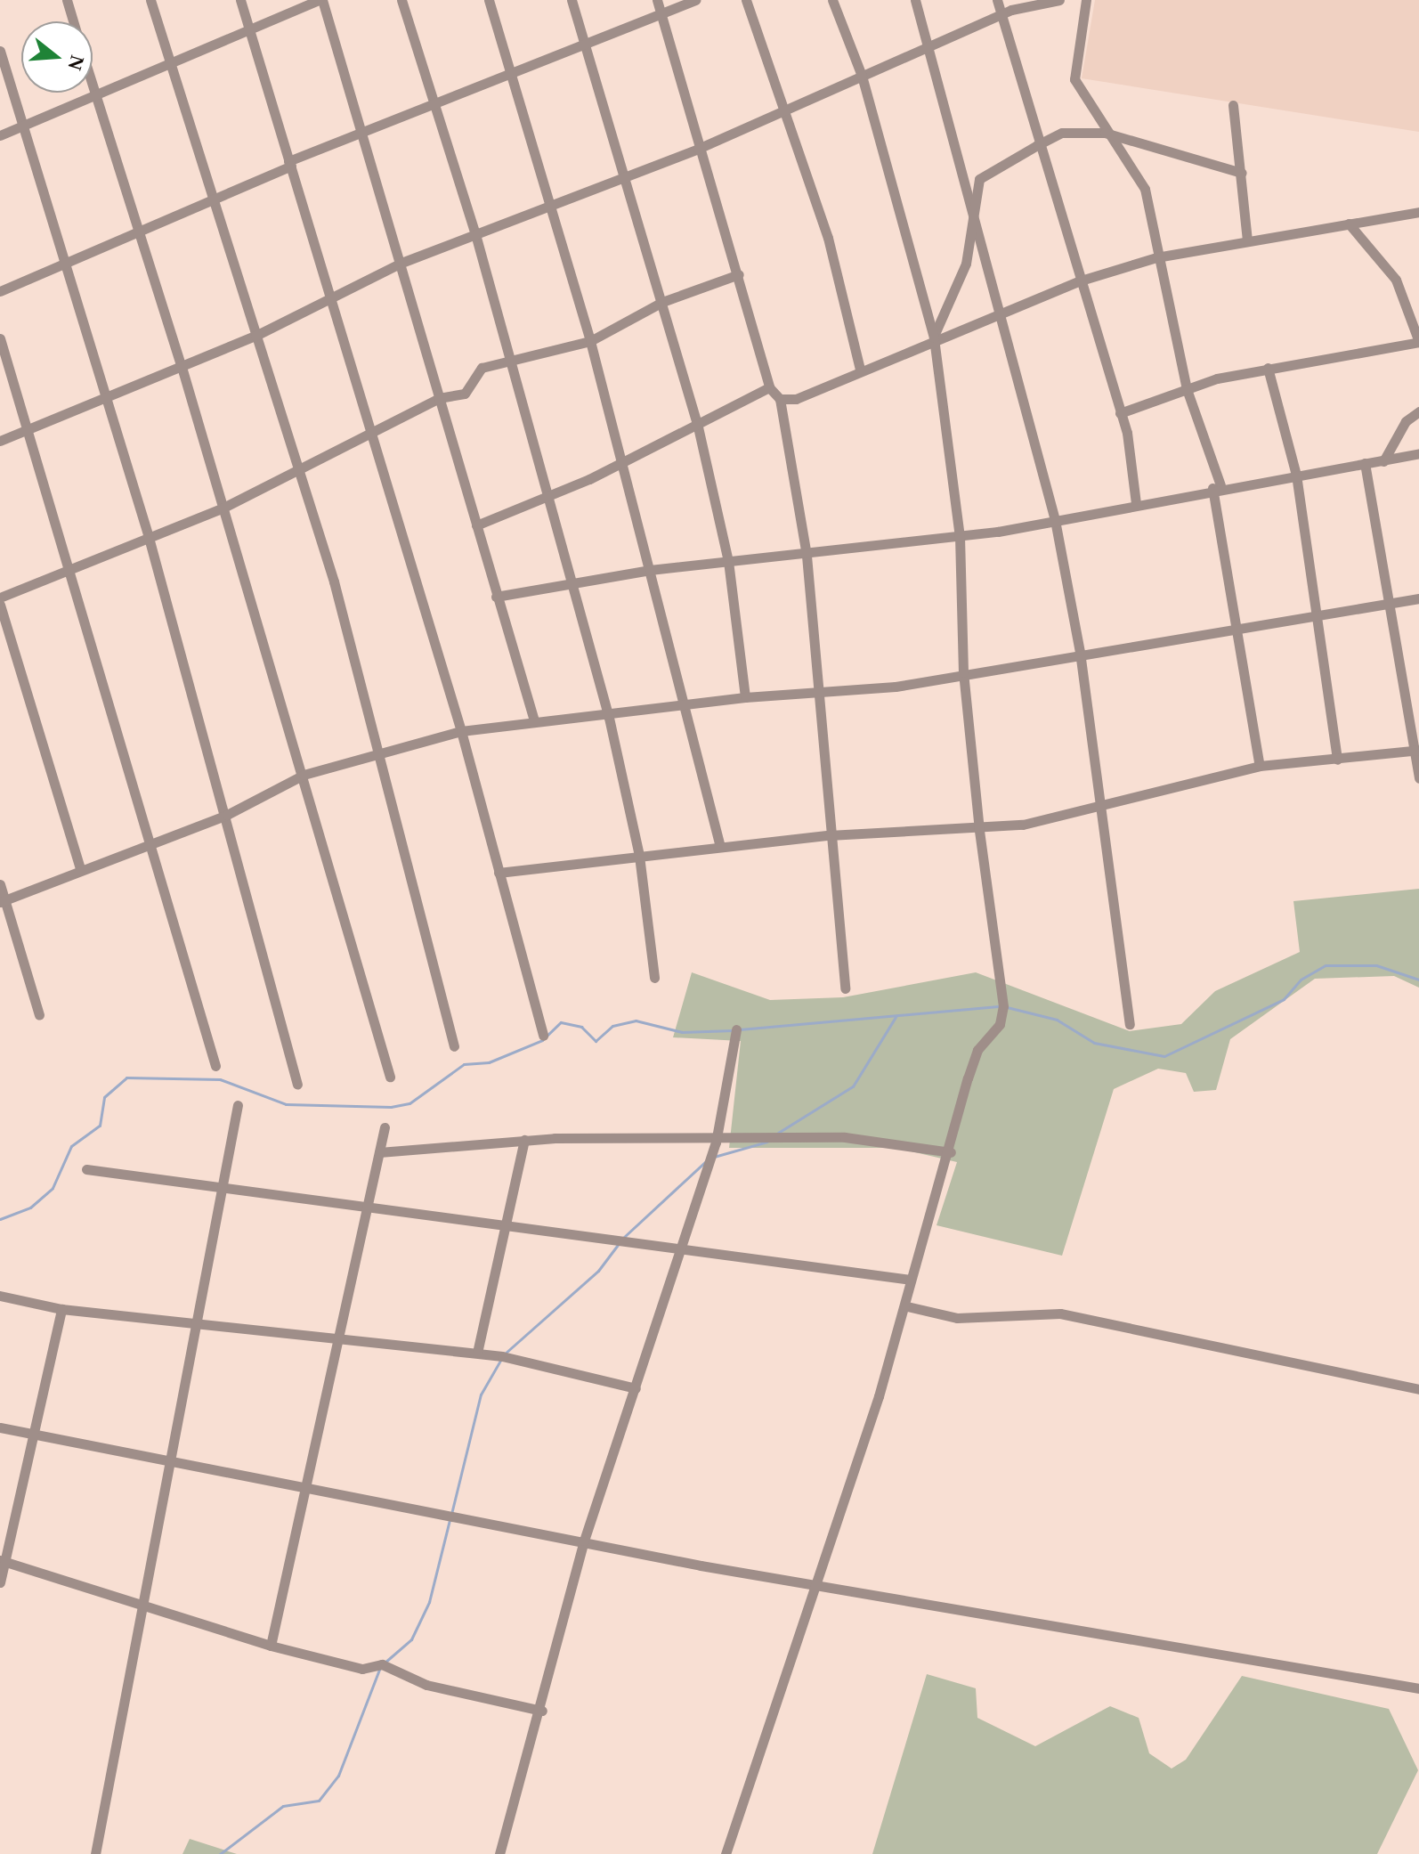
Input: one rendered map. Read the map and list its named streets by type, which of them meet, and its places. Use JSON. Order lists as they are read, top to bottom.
{
  "north": "right"
}
